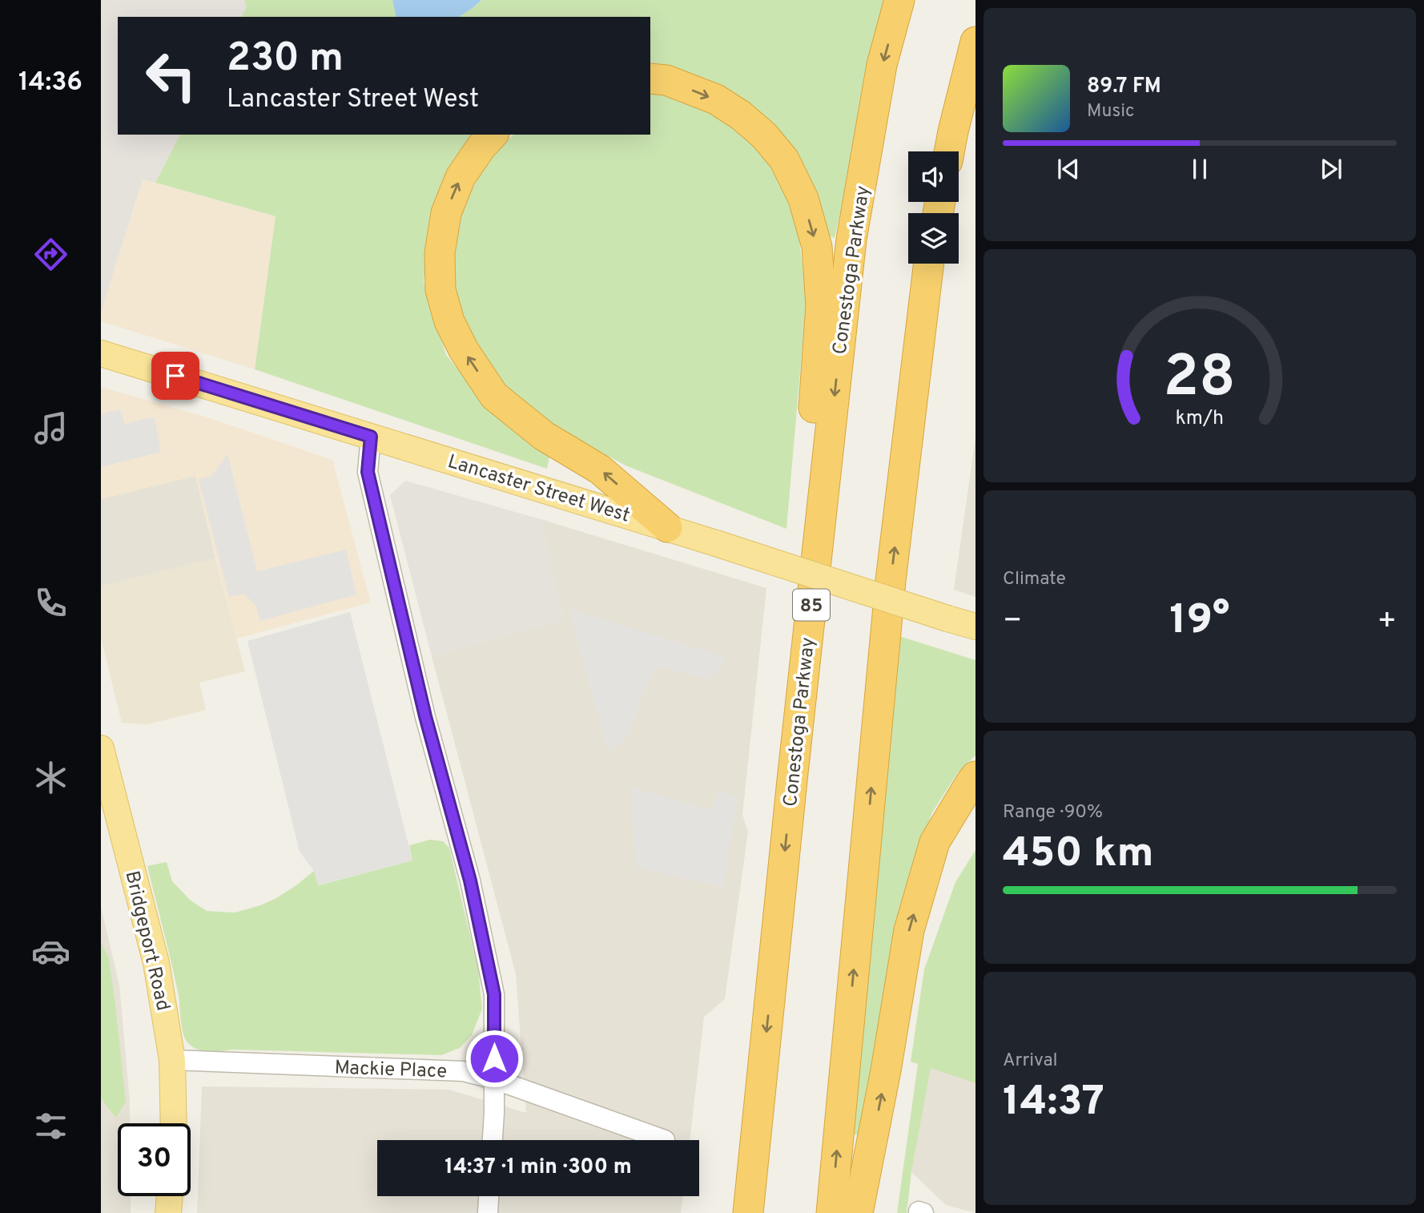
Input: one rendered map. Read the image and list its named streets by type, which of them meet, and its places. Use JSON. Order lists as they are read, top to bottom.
{
  "streets": {
    "highway": ["Conestoga Parkway", "85"],
    "main road": ["Lancaster Street West", "Bridgeport Road"],
    "street": ["Mackie Place"]
  },
  "crossings": [
    ["Bridgeport Road", "Mackie Place"]
  ],
  "page": {
    "tabs": "14:36",
    "turn": ["230 m", "Lancaster Street West"],
    "song": ["89.7 FM", "Music"],
    "tile": [
      "Climate",
      ["Range · 90%", "450 km"],
      ["Arrival", "14:37"]
    ],
    "heat": ["−", "19°", "+"],
    "limit": "30",
    "trip": "14:37 · 1 min · 300 m",
    "gauge": ["28", "km/h"]
  }
}
